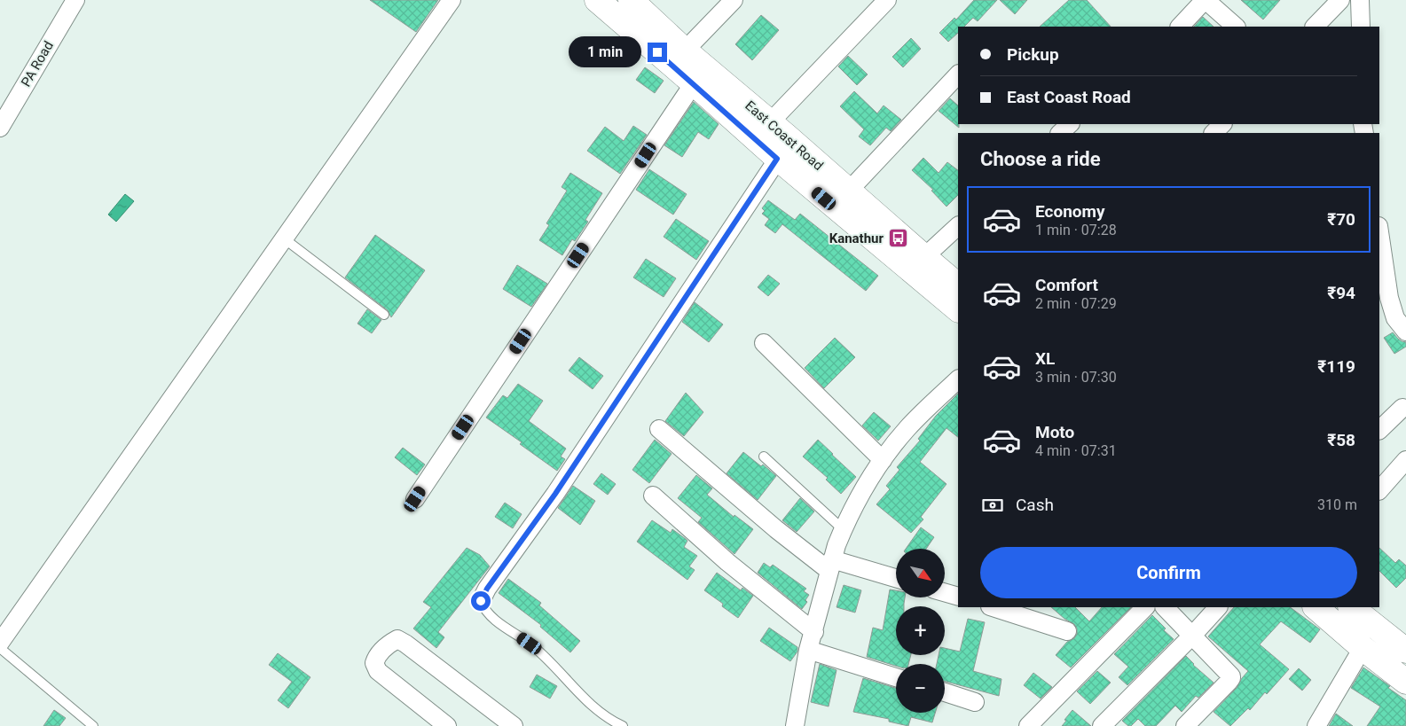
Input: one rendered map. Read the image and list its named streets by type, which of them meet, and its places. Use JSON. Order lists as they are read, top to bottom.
{
  "streets": {
    "main road": ["East Coast Road"],
    "street": ["PA Road"]
  },
  "places": {
    "bus stop": ["Kanathur"]
  },
  "north": "bottom right",
  "page": {
    "banner": ["Pickup", "East Coast Road"],
    "bubble": "1 min",
    "heading": "Choose a ride",
    "list": [
      {
        "name": "Economy",
        "note": "1 min · 07:28",
        "value": "₹70"
      },
      {
        "name": "Comfort",
        "note": "2 min · 07:29",
        "value": "₹94"
      },
      {
        "name": "XL",
        "note": "3 min · 07:30",
        "value": "₹119"
      },
      {
        "name": "Moto",
        "note": "4 min · 07:31",
        "value": "₹58"
      }
    ],
    "pay": ["Cash", "310 m"],
    "buttons": "Confirm",
    "map_buttons": ["+", "−"]
  }
}
